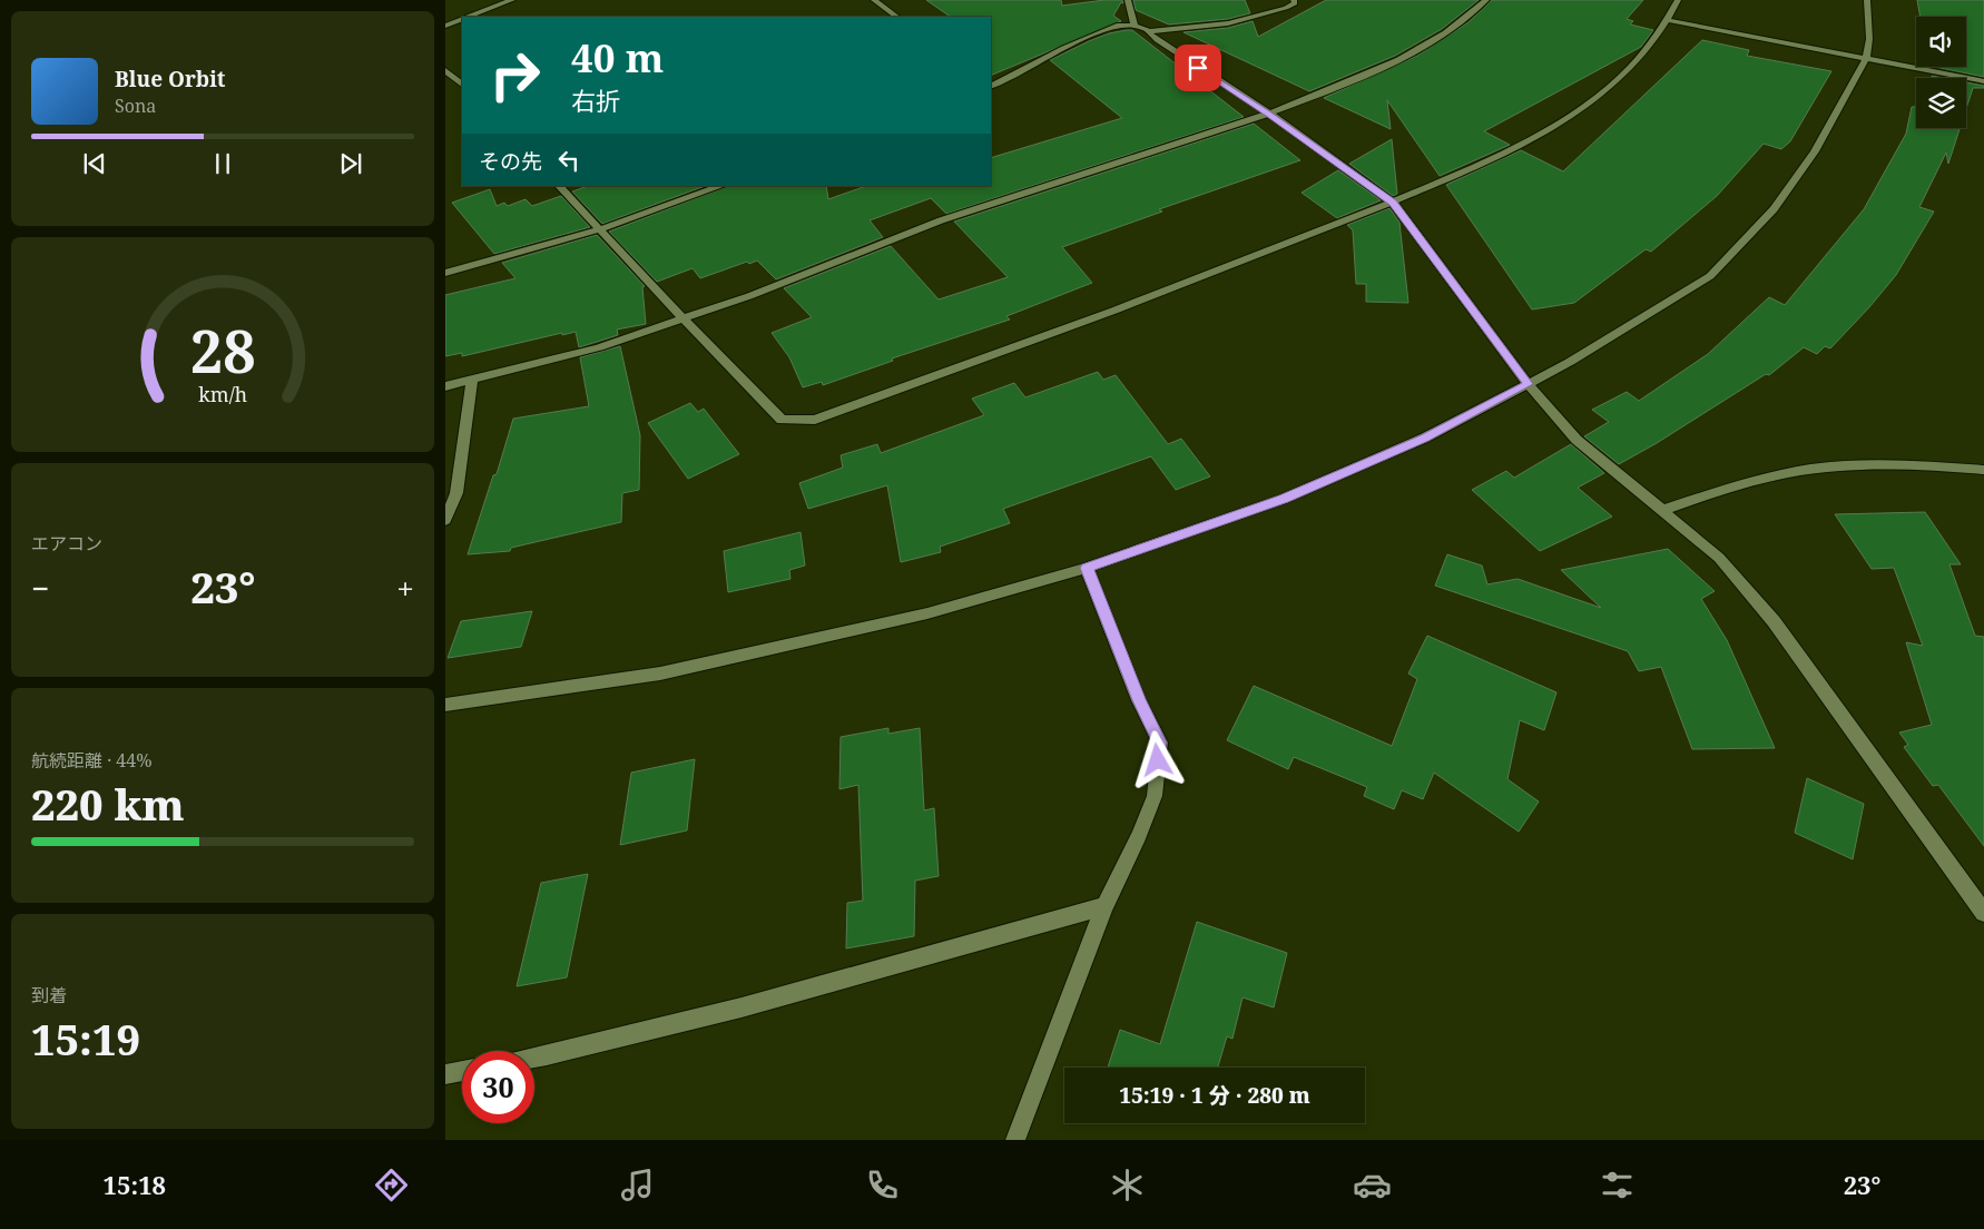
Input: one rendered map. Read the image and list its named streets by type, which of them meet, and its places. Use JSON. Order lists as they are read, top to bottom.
{
  "page": {
    "turn": ["40 m", "右折"],
    "song": ["Blue Orbit", "Sona"],
    "then": "その先",
    "tile": [
      "エアコン",
      ["航続距離 · 44%", "220 km"],
      ["到着", "15:19"]
    ],
    "heat": ["−", "23°", "+"],
    "limit": "30",
    "trip": "15:19 · 1 分 · 280 m",
    "tabs": ["15:18", "23°"],
    "gauge": ["28", "km/h"]
  }
}
